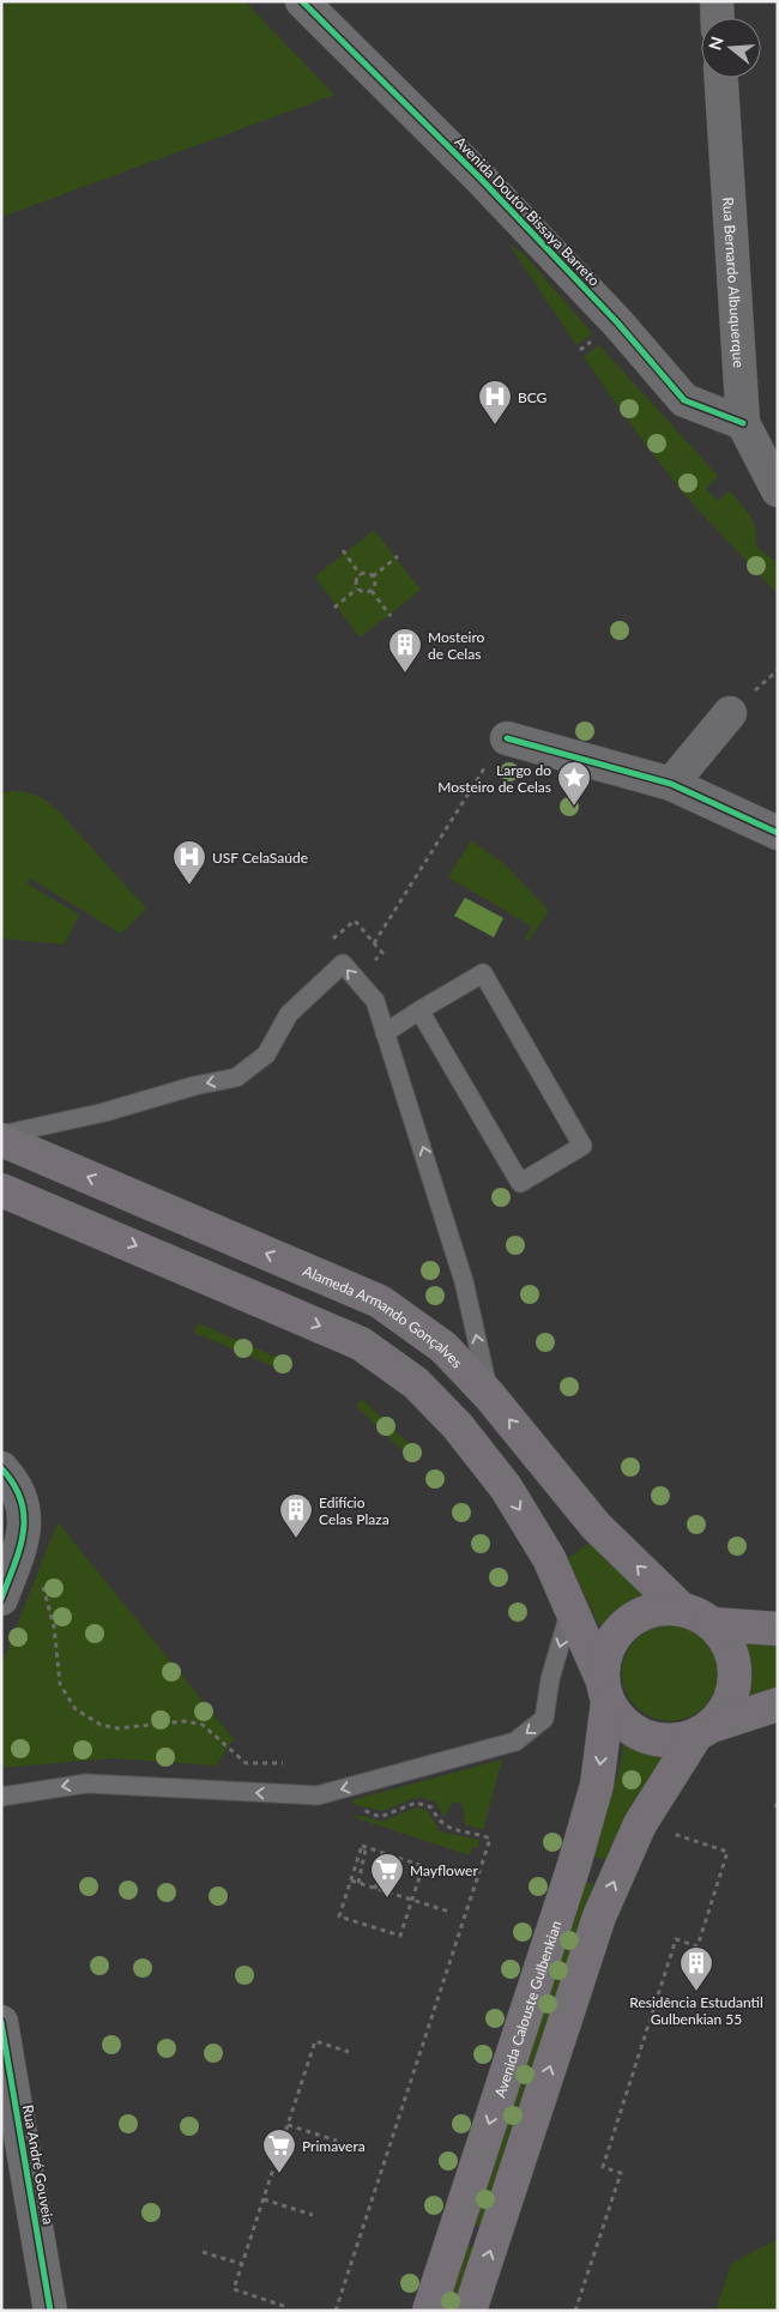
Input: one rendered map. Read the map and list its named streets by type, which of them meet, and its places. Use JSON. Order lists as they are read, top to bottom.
{
  "streets": {
    "main road": ["Alameda Armando Gonçalves", "Avenida Calouste Gulbenkian"],
    "street": ["Avenida Doutor Bissaya Barreto", "Rua Bernardo Albuquerque", "Rua André Gouveia"]
  },
  "crossings": [
    ["Avenida Doutor Bissaya Barreto", "Rua Bernardo Albuquerque"],
    ["Alameda Armando Gonçalves", "Avenida Calouste Gulbenkian"]
  ],
  "places": {
    "hospital": ["BCG", "USF CelaSaúde"],
    "building": ["Mosteiro de Celas", "Edifício Celas Plaza", "Residência Estudantil Gulbenkian 55"],
    "place": ["Largo do Mosteiro de Celas"],
    "supermarket": ["Mayflower", "Primavera"]
  },
  "north": "left"
}
